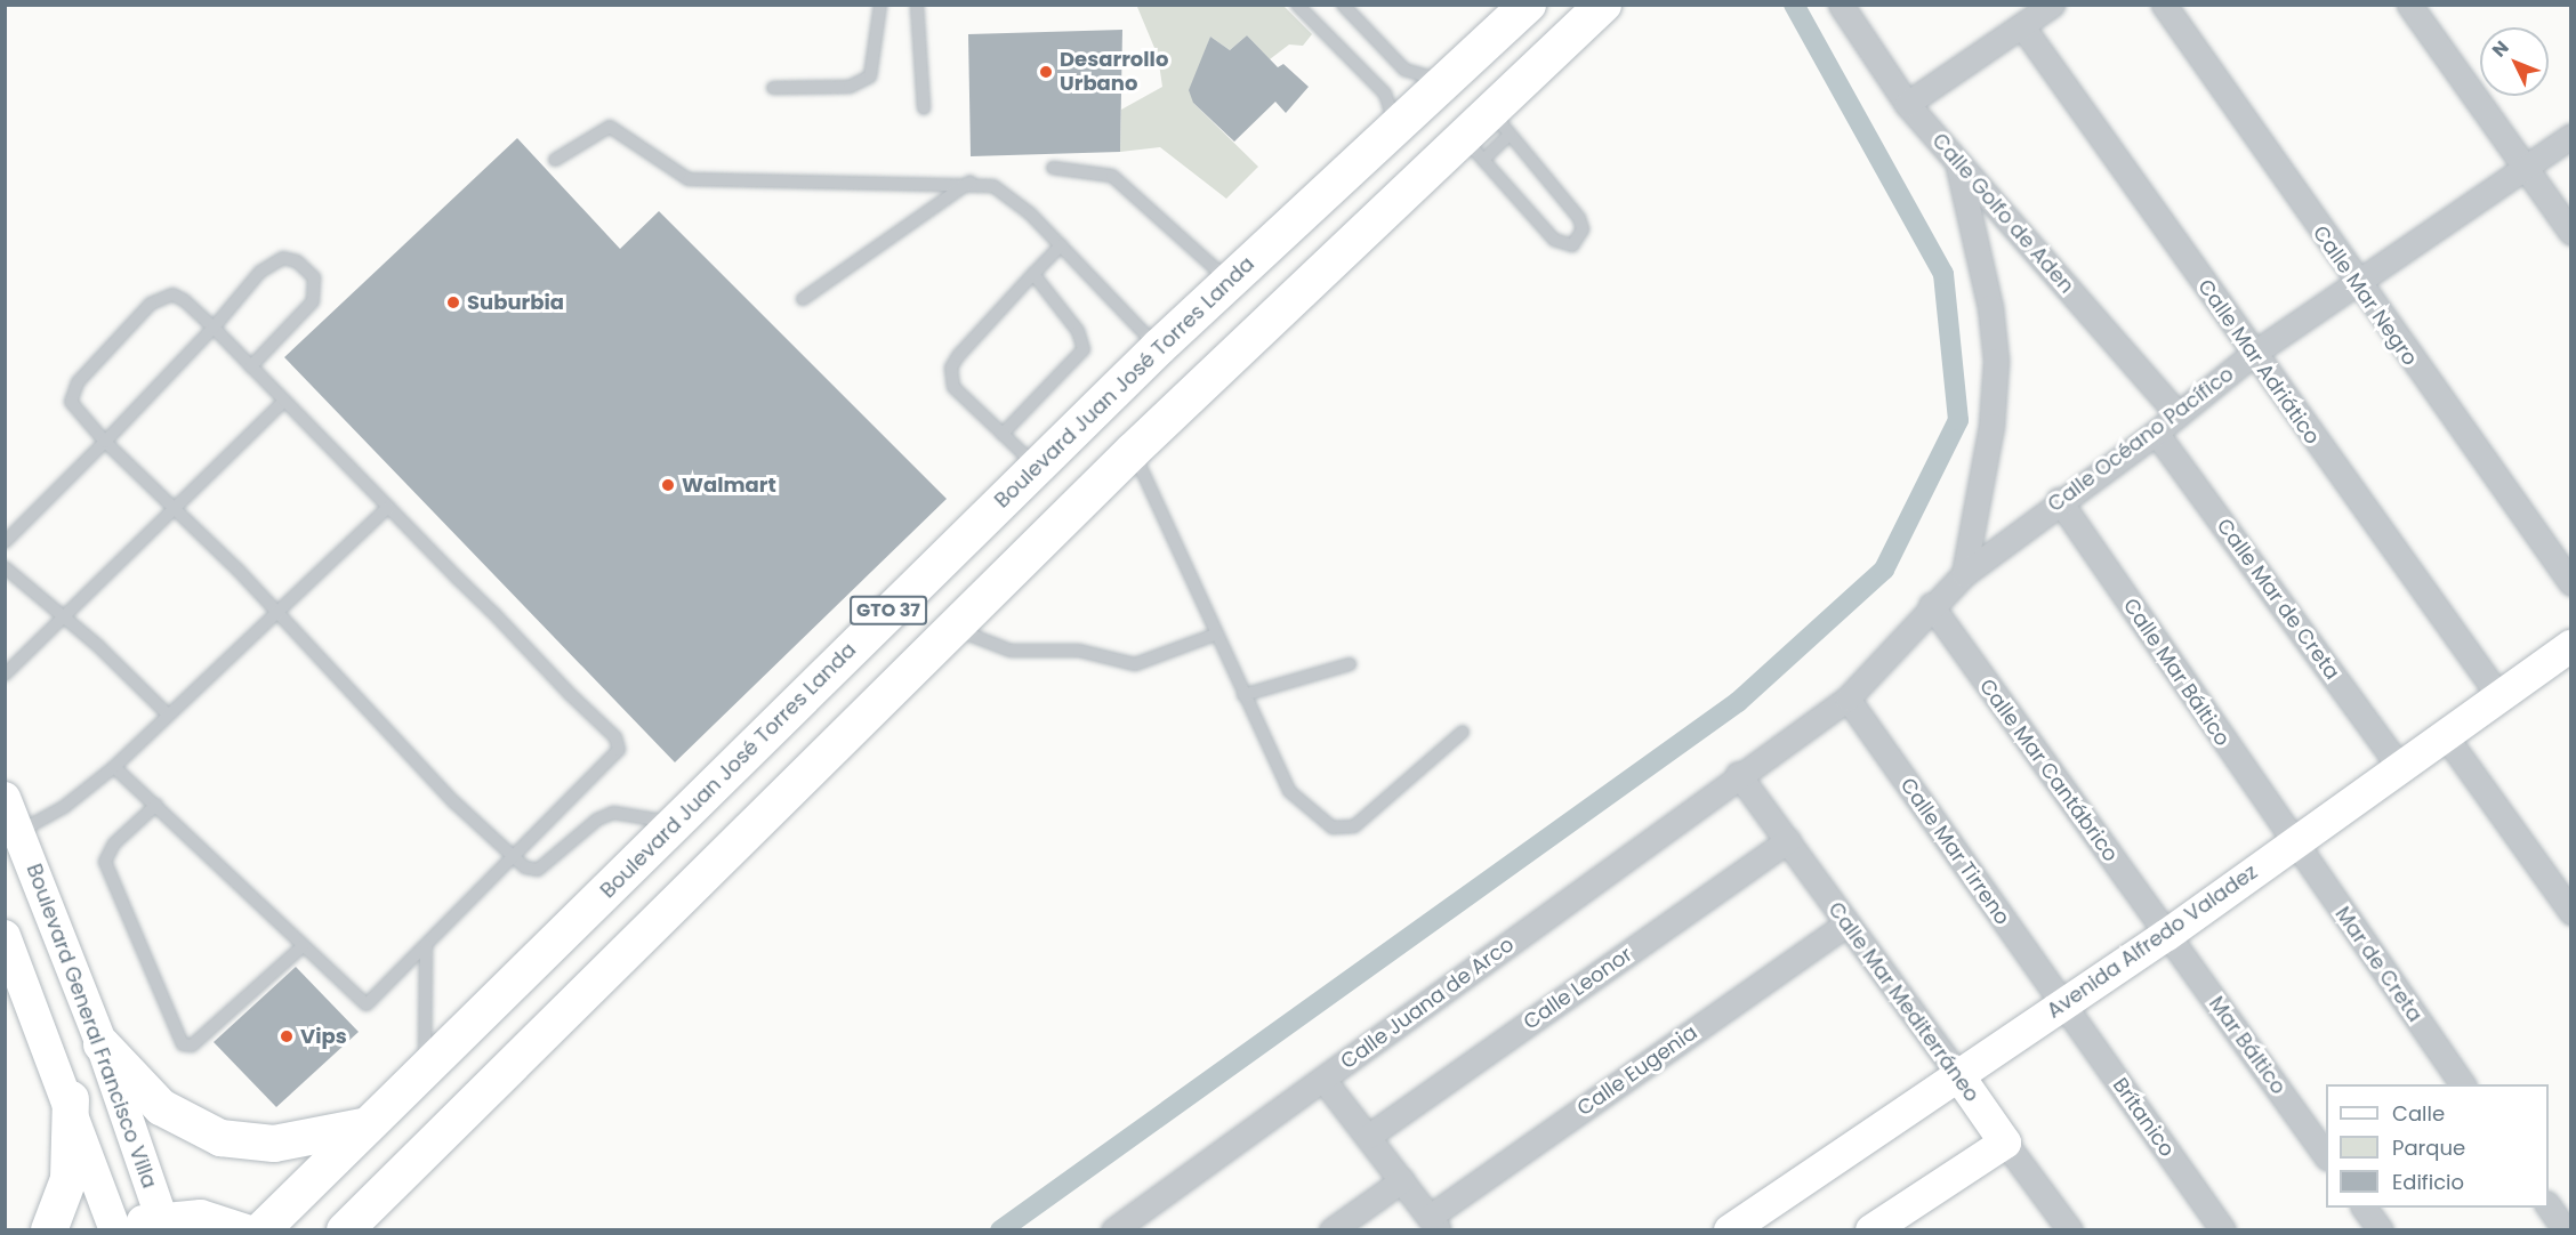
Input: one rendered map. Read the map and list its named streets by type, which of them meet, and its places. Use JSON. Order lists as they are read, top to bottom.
{
  "streets": {
    "main road": ["Boulevard Juan José Torres Landa", "GTO 37"],
    "street": [
      "Calle Golfo de Aden",
      "Calle Mar Negro",
      "Calle Mar Adriático",
      "Calle Océano Pacífico",
      "Calle Mar de Creta",
      "Calle Mar Báltico",
      "Calle Mar Cantábrico",
      "Calle Mar Tirreno",
      "Avenida Alfredo Valadez",
      "Mar de Creta",
      "Calle Leonor",
      "Calle Mar Mediterráneo",
      "Calle Juana de Arco",
      "Boulevard General Francisco Villa",
      "Mar Báltico",
      "Calle Eugenia",
      "Brítanico"
    ]
  },
  "crossings": [
    ["Calle Golfo de Aden", "Calle Océano Pacífico"],
    ["Calle Mar Negro", "Calle Océano Pacífico"],
    ["Calle Mar Adriático", "Calle Océano Pacífico"],
    ["Calle Mar Adriático", "Avenida Alfredo Valadez"],
    ["Calle Océano Pacífico", "Calle Mar de Creta"],
    ["Calle Océano Pacífico", "Calle Mar Báltico"],
    ["Calle Océano Pacífico", "Calle Mar Cantábrico"],
    ["Calle Océano Pacífico", "Calle Mar Tirreno"],
    ["Calle Océano Pacífico", "Calle Mar Mediterráneo"],
    ["Calle Océano Pacífico", "Calle Juana de Arco"],
    ["Calle Mar de Creta", "Avenida Alfredo Valadez"],
    ["Calle Mar Báltico", "Avenida Alfredo Valadez"],
    ["Calle Mar Báltico", "Mar de Creta"],
    ["Calle Mar Cantábrico", "Avenida Alfredo Valadez"],
    ["Calle Mar Cantábrico", "Mar Báltico"],
    ["Calle Mar Tirreno", "Avenida Alfredo Valadez"],
    ["Calle Mar Tirreno", "Brítanico"],
    ["Avenida Alfredo Valadez", "Mar de Creta"],
    ["Avenida Alfredo Valadez", "Calle Mar Mediterráneo"],
    ["Avenida Alfredo Valadez", "Mar Báltico"],
    ["Avenida Alfredo Valadez", "Brítanico"],
    ["Calle Leonor", "Calle Mar Mediterráneo"],
    ["Calle Mar Mediterráneo", "Calle Juana de Arco"],
    ["Calle Mar Mediterráneo", "Calle Eugenia"]
  ],
  "places": [
    "Desarrollo Urbano",
    "Suburbia",
    "Walmart",
    "Vips"
  ],
  "legend": ["Calle", "Parque", "Edificio"],
  "north": "top left"
}
